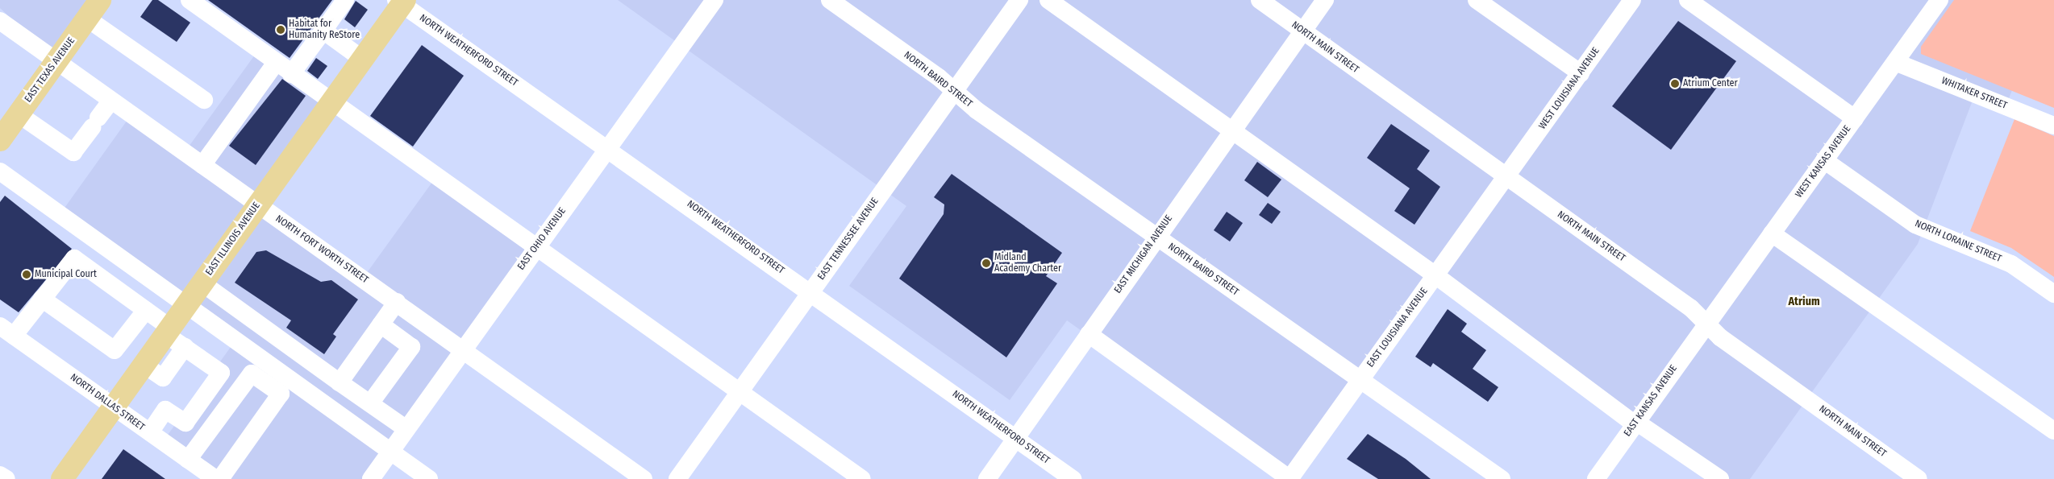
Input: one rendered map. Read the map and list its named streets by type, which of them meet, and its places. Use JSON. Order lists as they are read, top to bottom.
{
  "streets": {
    "main road": ["EAST TEXAS AVENUE", "EAST ILLINOIS AVENUE"],
    "street": [
      "NORTH MAIN STREET",
      "NORTH WEATHERFORD STREET",
      "NORTH BAIRD STREET",
      "WEST LOUISIANA AVENUE",
      "WHITAKER STREET",
      "WEST KANSAS AVENUE",
      "EAST OHIO AVENUE",
      "EAST TENNESSEE AVENUE",
      "NORTH LORAINE STREET",
      "NORTH FORT WORTH STREET",
      "EAST MICHIGAN AVENUE",
      "EAST LOUISIANA AVENUE",
      "EAST KANSAS AVENUE",
      "NORTH DALLAS STREET"
    ]
  },
  "crossings": [
    ["NORTH MAIN STREET", "WEST LOUISIANA AVENUE"],
    ["NORTH MAIN STREET", "WEST KANSAS AVENUE"],
    ["NORTH MAIN STREET", "EAST MICHIGAN AVENUE"],
    ["NORTH MAIN STREET", "EAST LOUISIANA AVENUE"],
    ["NORTH MAIN STREET", "EAST KANSAS AVENUE"],
    ["NORTH WEATHERFORD STREET", "EAST ILLINOIS AVENUE"],
    ["NORTH WEATHERFORD STREET", "EAST OHIO AVENUE"],
    ["NORTH WEATHERFORD STREET", "EAST TENNESSEE AVENUE"],
    ["NORTH WEATHERFORD STREET", "EAST MICHIGAN AVENUE"],
    ["EAST TEXAS AVENUE", "NORTH FORT WORTH STREET"],
    ["NORTH BAIRD STREET", "EAST TENNESSEE AVENUE"],
    ["NORTH BAIRD STREET", "EAST MICHIGAN AVENUE"],
    ["NORTH BAIRD STREET", "EAST LOUISIANA AVENUE"],
    ["WEST LOUISIANA AVENUE", "EAST LOUISIANA AVENUE"],
    ["WHITAKER STREET", "WEST KANSAS AVENUE"],
    ["WEST KANSAS AVENUE", "NORTH LORAINE STREET"],
    ["WEST KANSAS AVENUE", "EAST KANSAS AVENUE"],
    ["EAST ILLINOIS AVENUE", "NORTH FORT WORTH STREET"],
    ["EAST ILLINOIS AVENUE", "NORTH DALLAS STREET"],
    ["EAST OHIO AVENUE", "NORTH FORT WORTH STREET"]
  ],
  "districts": ["Atrium"],
  "places": [
    "Habitat for Humanity ReStore",
    "Atrium Center",
    "Midland Academy Charter",
    "Municipal Court"
  ]
}
